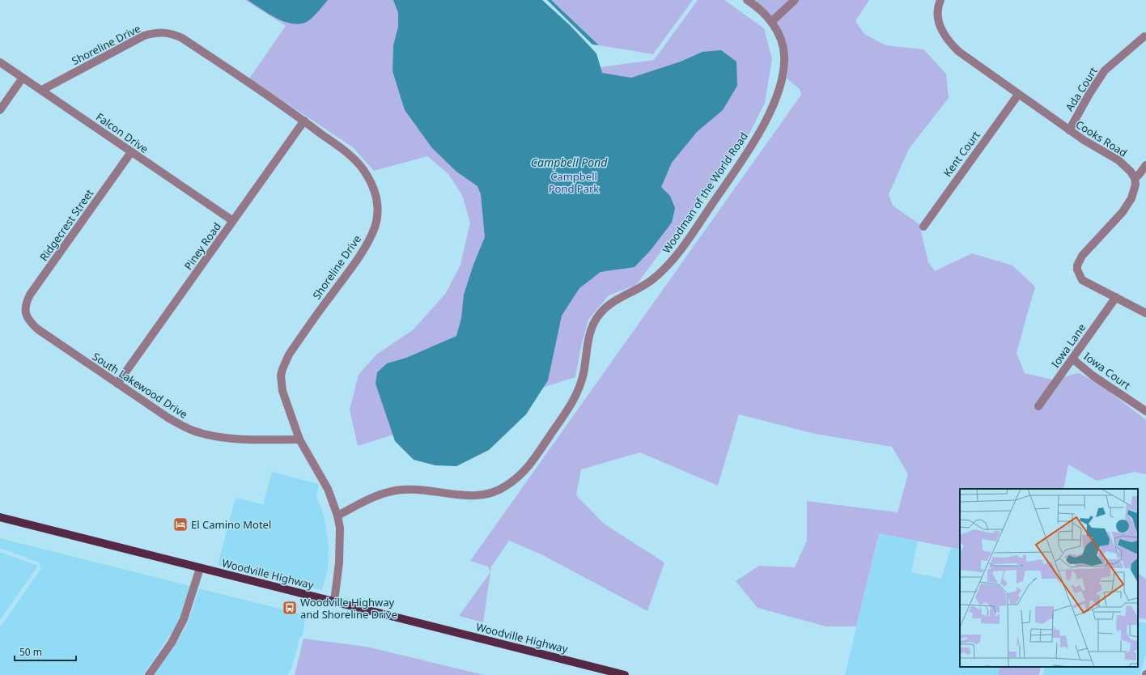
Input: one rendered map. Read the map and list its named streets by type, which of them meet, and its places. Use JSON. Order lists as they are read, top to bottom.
{
  "streets": {
    "main road": ["Woodville Highway"],
    "street": [
      "Shoreline Drive",
      "Ada Court",
      "Falcon Drive",
      "Cooks Road",
      "Kent Court",
      "Woodman of the World Road",
      "Ridgecrest Street",
      "Piney Road",
      "Iowa Lane",
      "Iowa Court",
      "South Lakewood Drive"
    ]
  },
  "crossings": [
    ["Shoreline Drive", "Falcon Drive"],
    ["Shoreline Drive", "Woodman of the World Road"],
    ["Shoreline Drive", "Piney Road"],
    ["Shoreline Drive", "South Lakewood Drive"],
    ["Shoreline Drive", "Woodville Highway"],
    ["Ada Court", "Cooks Road"],
    ["Falcon Drive", "Ridgecrest Street"],
    ["Falcon Drive", "Piney Road"],
    ["Cooks Road", "Kent Court"],
    ["Ridgecrest Street", "South Lakewood Drive"],
    ["Piney Road", "South Lakewood Drive"],
    ["Iowa Lane", "Iowa Court"]
  ],
  "water": ["Campbell Pond"],
  "parks": ["Campbell Pond Park"],
  "places": {
    "hotel": ["El Camino Motel"],
    "bus stop": ["Woodville Highway and Shoreline Drive"]
  },
  "scale_bar": "50 m"
}
